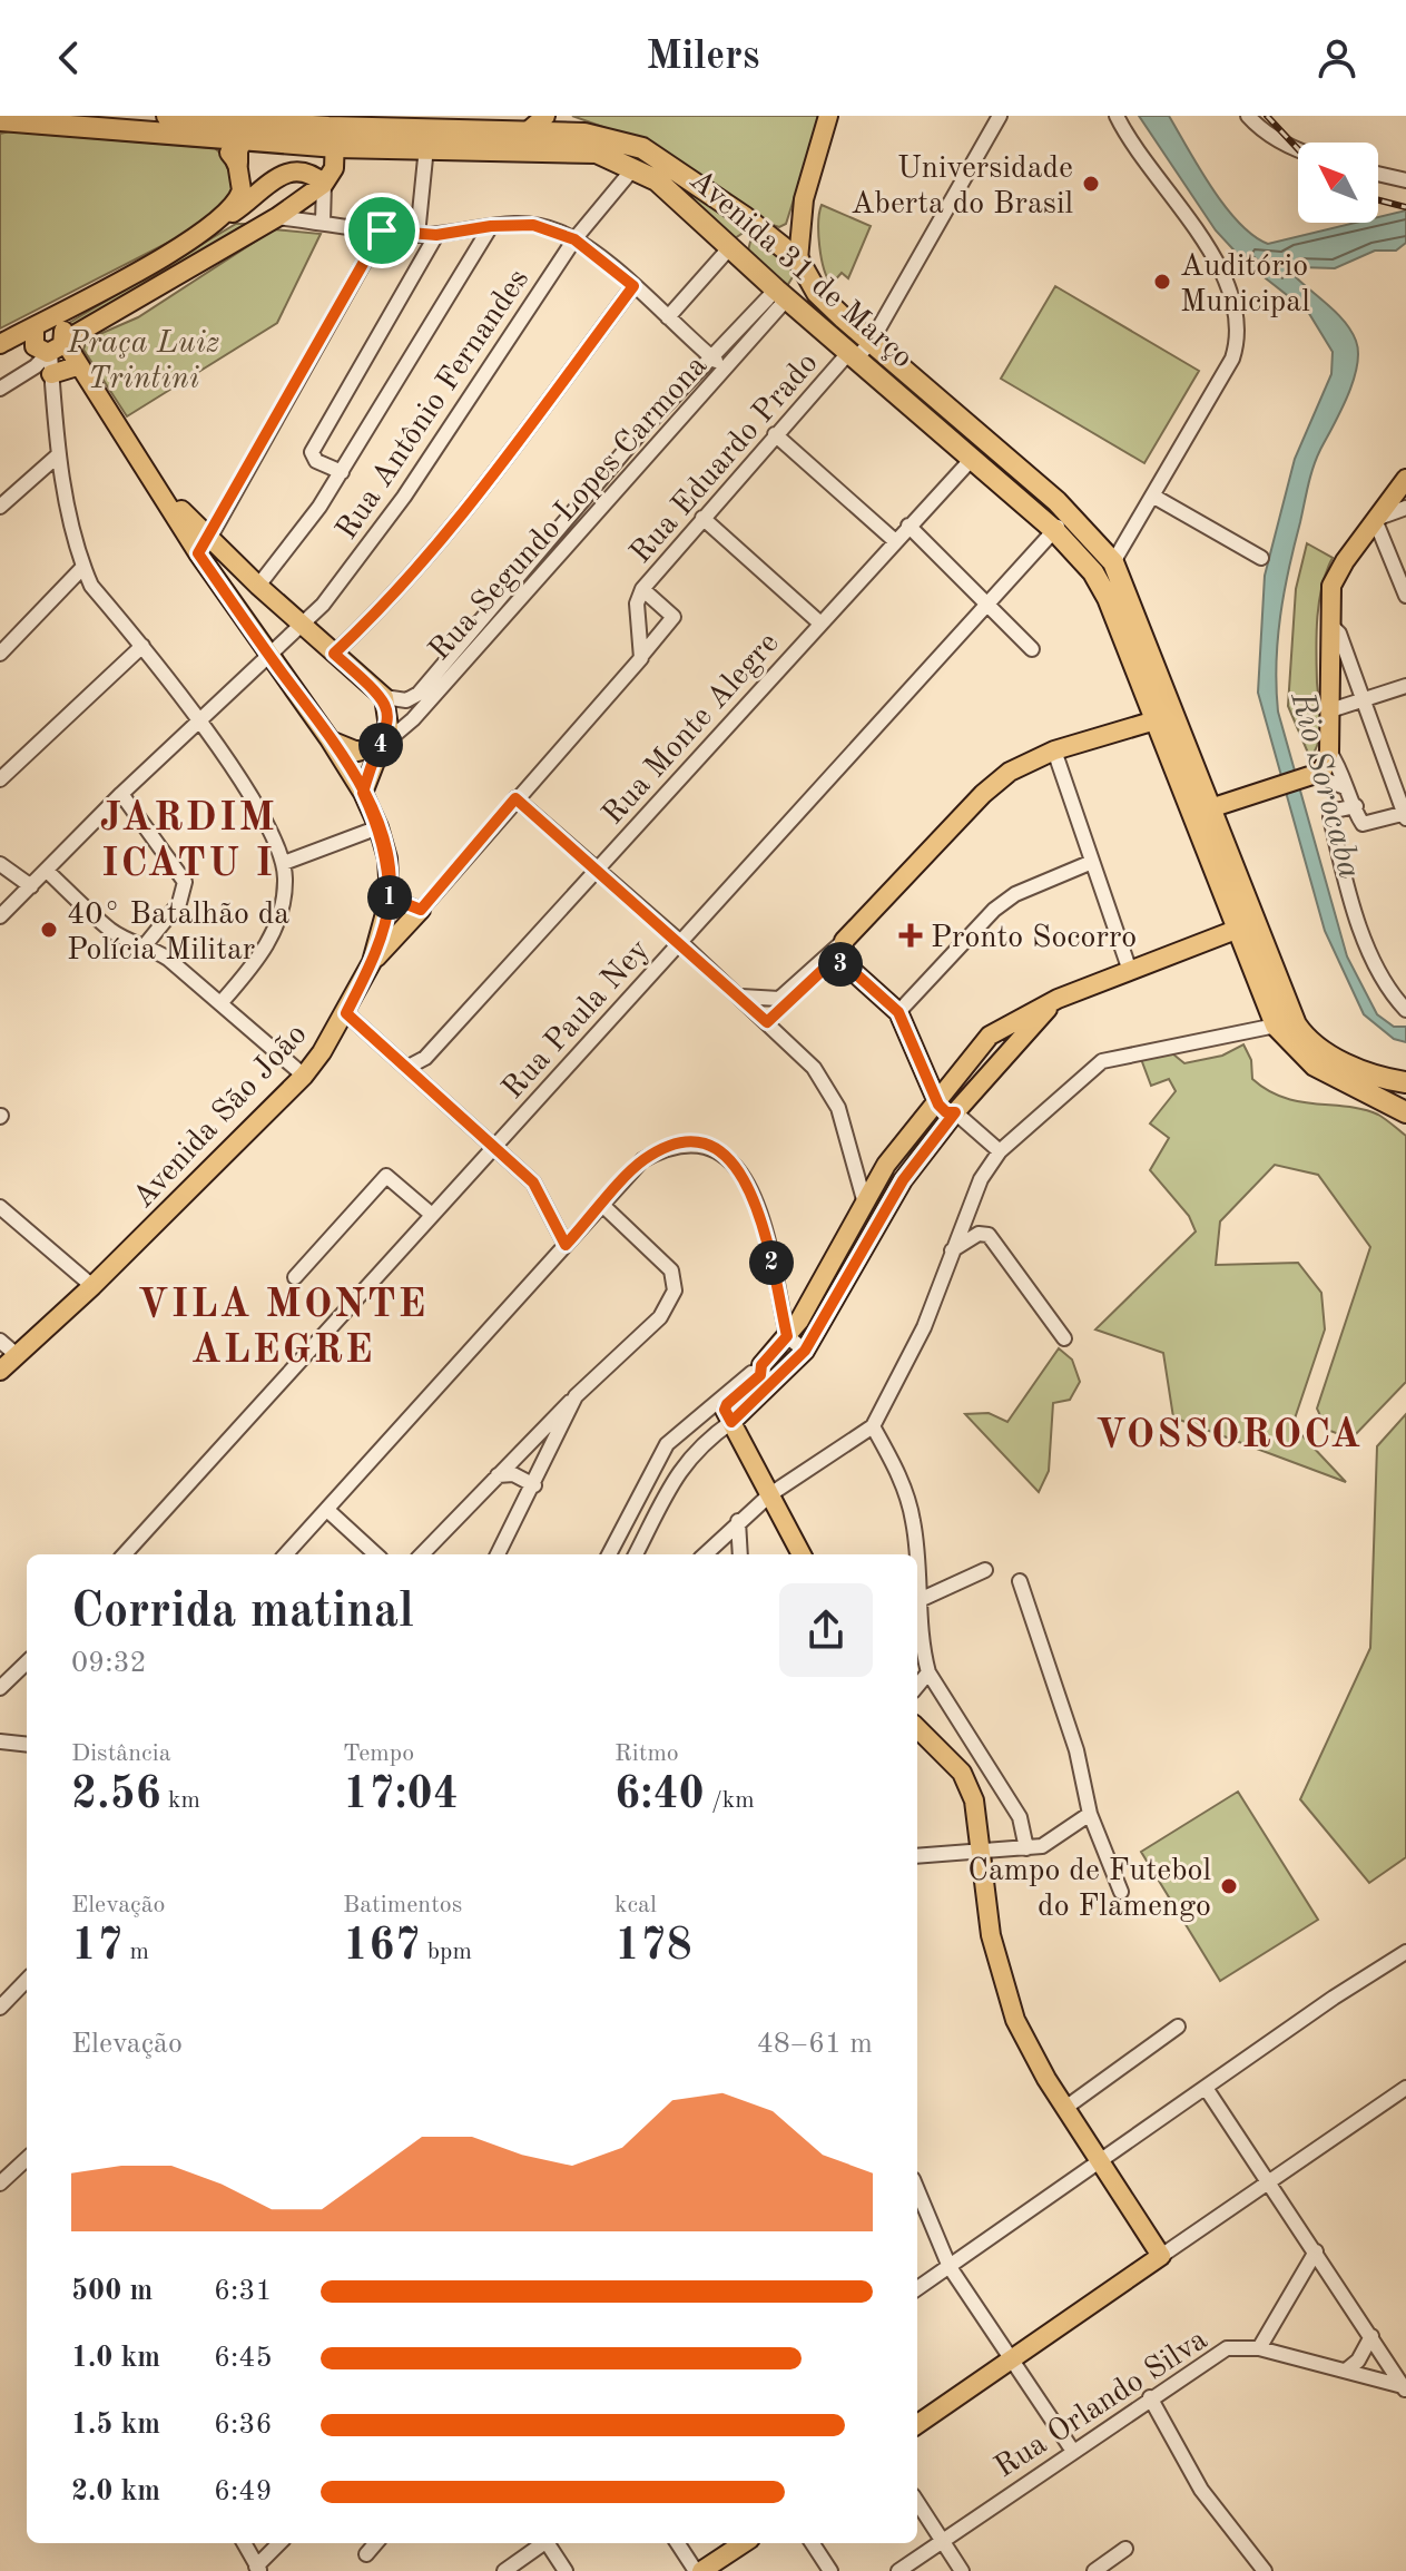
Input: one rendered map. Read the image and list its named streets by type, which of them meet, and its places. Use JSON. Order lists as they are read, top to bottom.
{
  "streets": {
    "highway": ["Avenida 31 de Março"],
    "main road": ["Avenida São João"],
    "street": [
      "Rua Antônio Fernandes",
      "Rua Eduardo Prado",
      "Rua Segundo Lopes Carmona",
      "Rua Monte Alegre",
      "Rua Paula Ney",
      "Rua Orlando Silva"
    ]
  },
  "crossings": [
    ["Avenida 31 de Março", "Rua Antônio Fernandes"],
    ["Avenida 31 de Março", "Rua Eduardo Prado"],
    ["Avenida 31 de Março", "Rua Segundo Lopes Carmona"],
    ["Avenida 31 de Março", "Rua Monte Alegre"],
    ["Avenida 31 de Março", "Rua Paula Ney"],
    ["Rua Antônio Fernandes", "Avenida São João"]
  ],
  "districts": ["JARDIM ICATU I", "VILA MONTE ALEGRE", "VOSSOROCA"],
  "water": ["Rio Sorocaba"],
  "parks": ["Praça Luiz Trintini"],
  "places": {
    "other": [
      "Universidade Aberta do Brasil",
      "Auditório Municipal",
      "40° Batalhão da Polícia Militar",
      "Campo de Futebol do Flamengo"
    ],
    "health": ["Pronto Socorro"]
  },
  "north": "top left",
  "page": {
    "header": "Milers",
    "pins": [
      "4",
      "1",
      "3",
      "2"
    ],
    "heading": ["Corrida matinal", "09:32"],
    "stats": [
      ["Distância", "2.56 km"],
      ["Tempo", "17:04"],
      ["Ritmo", "6:40 /km"],
      ["Elevação", "17 m"],
      ["Batimentos", "167 bpm"],
      ["kcal", "178"]
    ],
    "chart": ["Elevação", "48–61 m"],
    "list": [
      {
        "name": "500 m",
        "note": "6:31"
      },
      {
        "name": "1.0 km",
        "note": "6:45"
      },
      {
        "name": "1.5 km",
        "note": "6:36"
      },
      {
        "name": "2.0 km",
        "note": "6:49"
      }
    ]
  }
}
